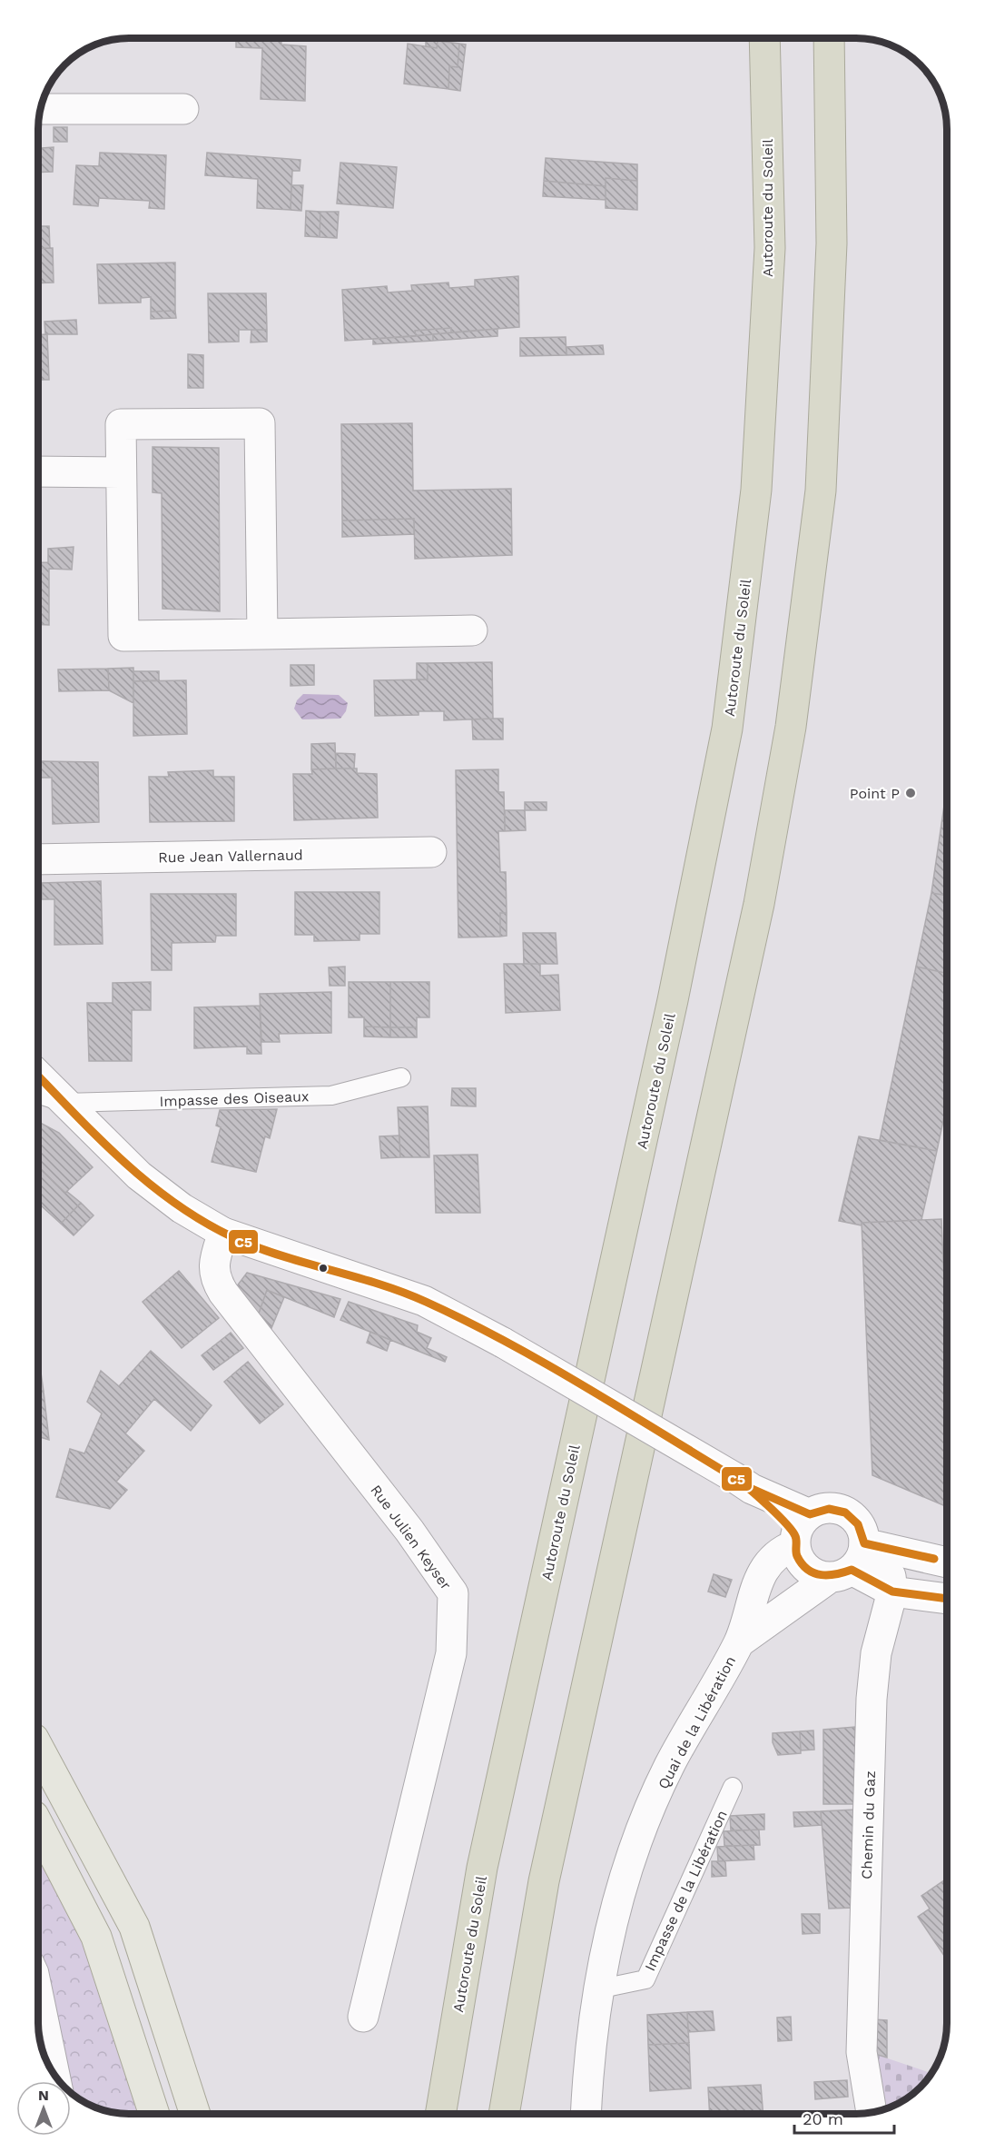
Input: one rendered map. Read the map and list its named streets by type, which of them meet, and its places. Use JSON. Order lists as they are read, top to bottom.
{
  "streets": {
    "highway": ["Autoroute du Soleil"],
    "street": [
      "Rue Jean Vallernaud",
      "Rue Julien Keyser",
      "Quai de la Libération",
      "Chemin du Gaz"
    ],
    "lane": ["Impasse des Oiseaux", "Impasse de la Libération"]
  },
  "crossings": [
    ["Quai de la Libération", "Impasse de la Libération"]
  ],
  "places": ["Point P"],
  "lines": ["transit line C5"],
  "scale_bar": "20 m",
  "north": "top"
}
